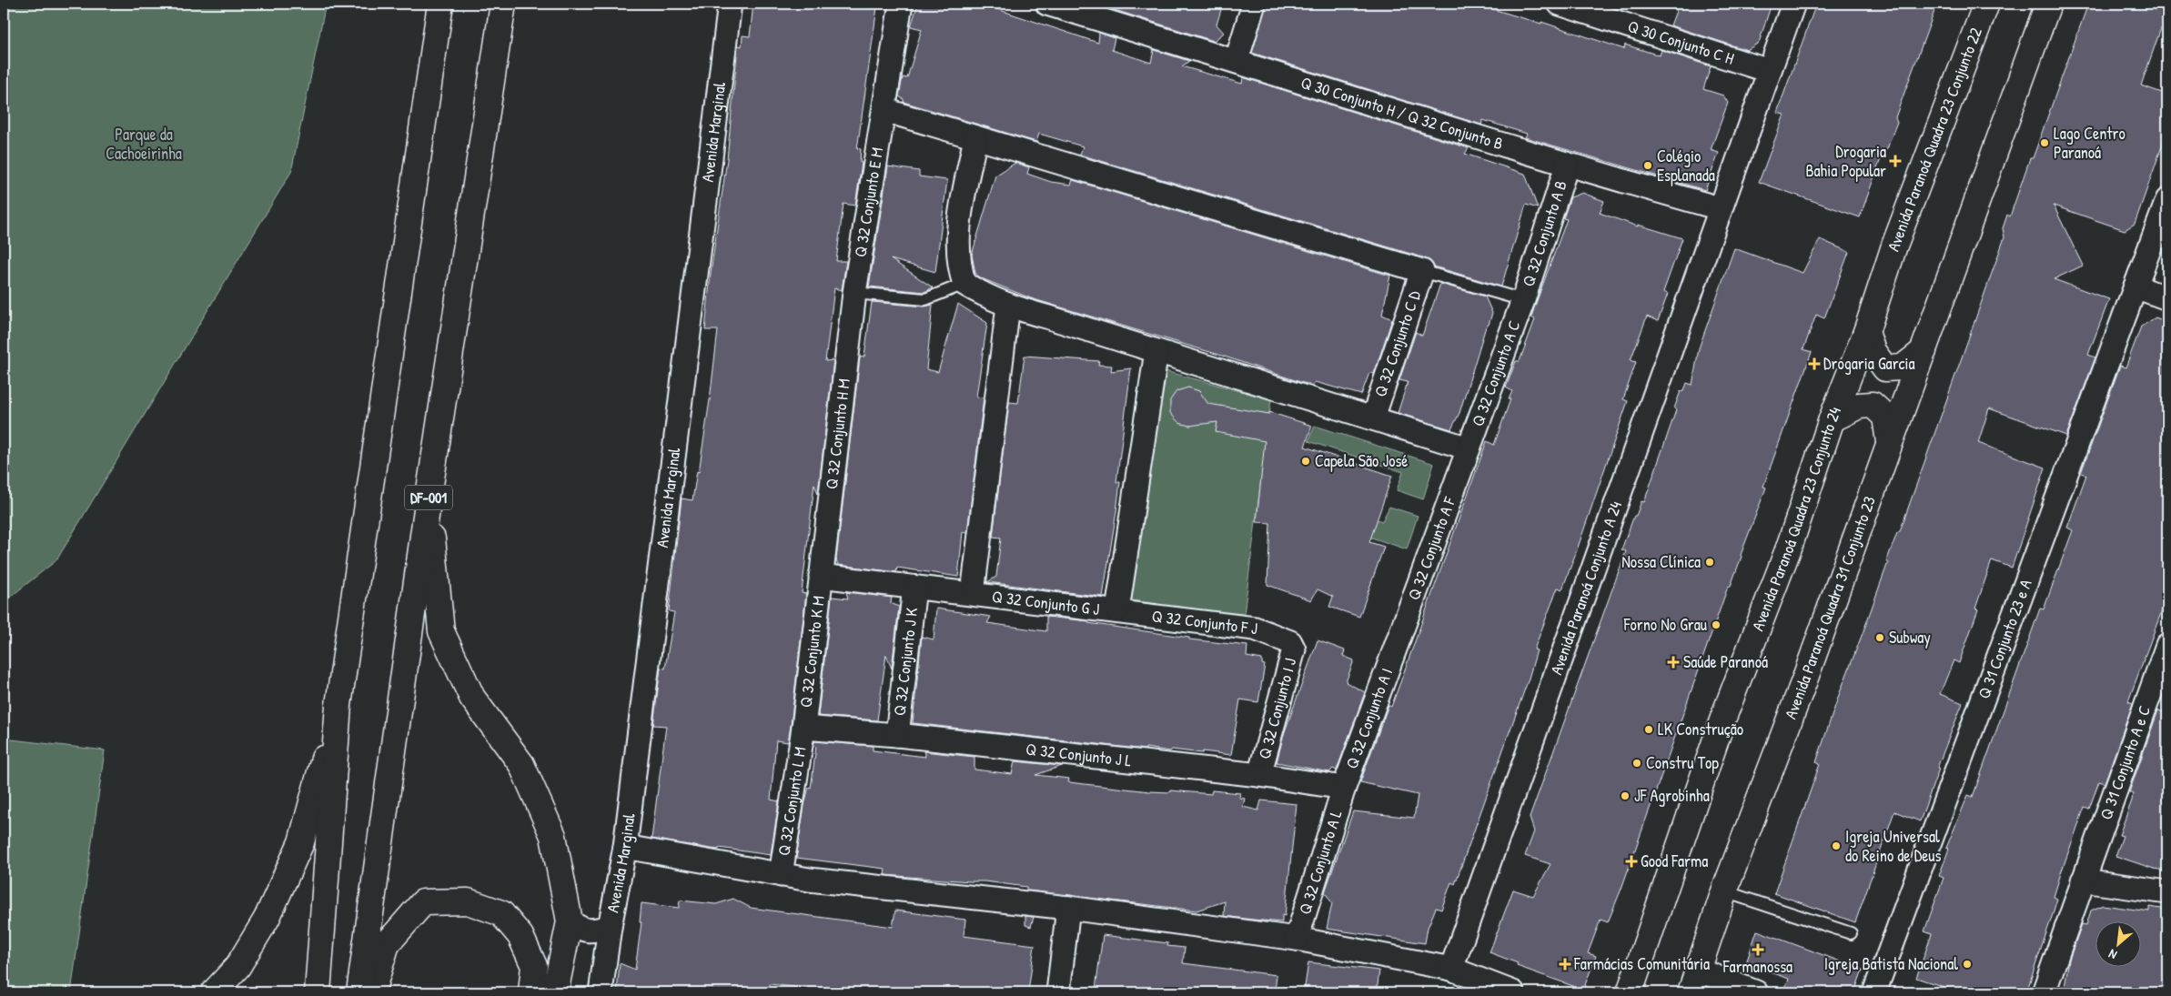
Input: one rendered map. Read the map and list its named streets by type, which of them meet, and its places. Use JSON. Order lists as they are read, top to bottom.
{
  "streets": {
    "main road": [
      "Avenida Paranoá Quadra 23 Conjunto 22",
      "DF-001",
      "Avenida Paranoá Quadra 23 Conjunto 24",
      "Avenida Paranoá Quadra 31 Conjunto 23"
    ],
    "street": [
      "Q 30 Conjunto C H",
      "Q 30 Conjunto H / Q 32 Conjunto B",
      "Avenida Marginal",
      "Q 32 Conjunto E M",
      "Q 32 Conjunto A B",
      "Q 32 Conjunto C D",
      "Q 32 Conjunto A C",
      "Q 32 Conjunto H M",
      "Q 32 Conjunto A F",
      "Avenida Paranoá Conjunto A 24",
      "Q 32 Conjunto G J",
      "Q 32 Conjunto F J",
      "Q 31 Conjunto 23 e A",
      "Q 32 Conjunto K M",
      "Q 32 Conjunto J K",
      "Q 32 Conjunto I J",
      "Q 32 Conjunto A I",
      "Q 32 Conjunto J L",
      "Q 31 Conjunto A e C",
      "Q 32 Conjunto L M",
      "Q 32 Conjunto A L"
    ]
  },
  "crossings": [
    ["Q 30 Conjunto C H", "Avenida Paranoá Conjunto A 24"],
    ["Q 30 Conjunto H / Q 32 Conjunto B", "Q 32 Conjunto A B"],
    ["Q 30 Conjunto H / Q 32 Conjunto B", "Avenida Paranoá Conjunto A 24"],
    ["Avenida Paranoá Quadra 23 Conjunto 22", "Avenida Paranoá Quadra 23 Conjunto 24"],
    ["Q 32 Conjunto E M", "Q 32 Conjunto H M"],
    ["Q 32 Conjunto A B", "Q 32 Conjunto A C"],
    ["Q 32 Conjunto A C", "Q 32 Conjunto A F"],
    ["Q 32 Conjunto H M", "Q 32 Conjunto G J"],
    ["Q 32 Conjunto H M", "Q 32 Conjunto K M"],
    ["Q 32 Conjunto A F", "Q 32 Conjunto A I"],
    ["Q 32 Conjunto G J", "Q 32 Conjunto F J"],
    ["Q 32 Conjunto G J", "Q 32 Conjunto K M"],
    ["Q 32 Conjunto G J", "Q 32 Conjunto J K"],
    ["Q 32 Conjunto F J", "Q 32 Conjunto I J"],
    ["Q 32 Conjunto K M", "Q 32 Conjunto J L"],
    ["Q 32 Conjunto K M", "Q 32 Conjunto L M"],
    ["Q 32 Conjunto J K", "Q 32 Conjunto J L"],
    ["Q 32 Conjunto I J", "Q 32 Conjunto J L"],
    ["Q 32 Conjunto A I", "Q 32 Conjunto J L"],
    ["Q 32 Conjunto A I", "Q 32 Conjunto A L"],
    ["Q 32 Conjunto J L", "Q 32 Conjunto L M"],
    ["Q 32 Conjunto J L", "Q 32 Conjunto A L"]
  ],
  "parks": ["Parque da Cachoeirinha"],
  "places": {
    "other": [
      "Lago Centro Paranoá",
      "Colégio Esplanada",
      "Capela São José",
      "Nossa Clínica",
      "Forno No Grau",
      "Subway",
      "LK Construção",
      "Constru Top",
      "JF Agrobinha",
      "Igreja Universal do Reino de Deus",
      "Igreja Batista Nacional"
    ],
    "health": [
      "Drogaria Bahia Popular",
      "Drogaria Garcia",
      "Saúde Paranoá",
      "Good Farma",
      "Farmanossa",
      "Farmácias Comunitária"
    ]
  },
  "north": "bottom left"
}
